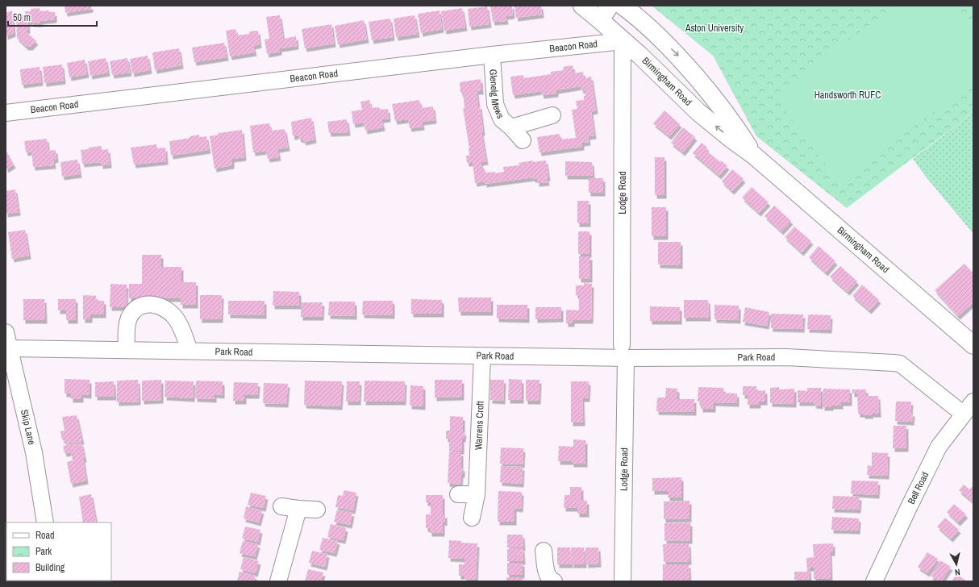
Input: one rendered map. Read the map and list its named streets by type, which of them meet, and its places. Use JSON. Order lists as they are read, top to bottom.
{
  "streets": {
    "highway": ["Birmingham Road"],
    "street": [
      "Beacon Road",
      "Glenelg Mews",
      "Lodge Road",
      "Park Road",
      "Warrens Croft",
      "Skip Lane",
      "Bell Road"
    ]
  },
  "crossings": [
    ["Beacon Road", "Birmingham Road"],
    ["Beacon Road", "Glenelg Mews"],
    ["Beacon Road", "Lodge Road"],
    ["Birmingham Road", "Lodge Road"],
    ["Lodge Road", "Park Road"],
    ["Park Road", "Warrens Croft"],
    ["Park Road", "Skip Lane"],
    ["Park Road", "Bell Road"]
  ],
  "parks": ["Aston University", "Handsworth RUFC"],
  "legend": ["Road", "Park", "Building"],
  "scale_bar": "50 m",
  "north": "bottom"
}
